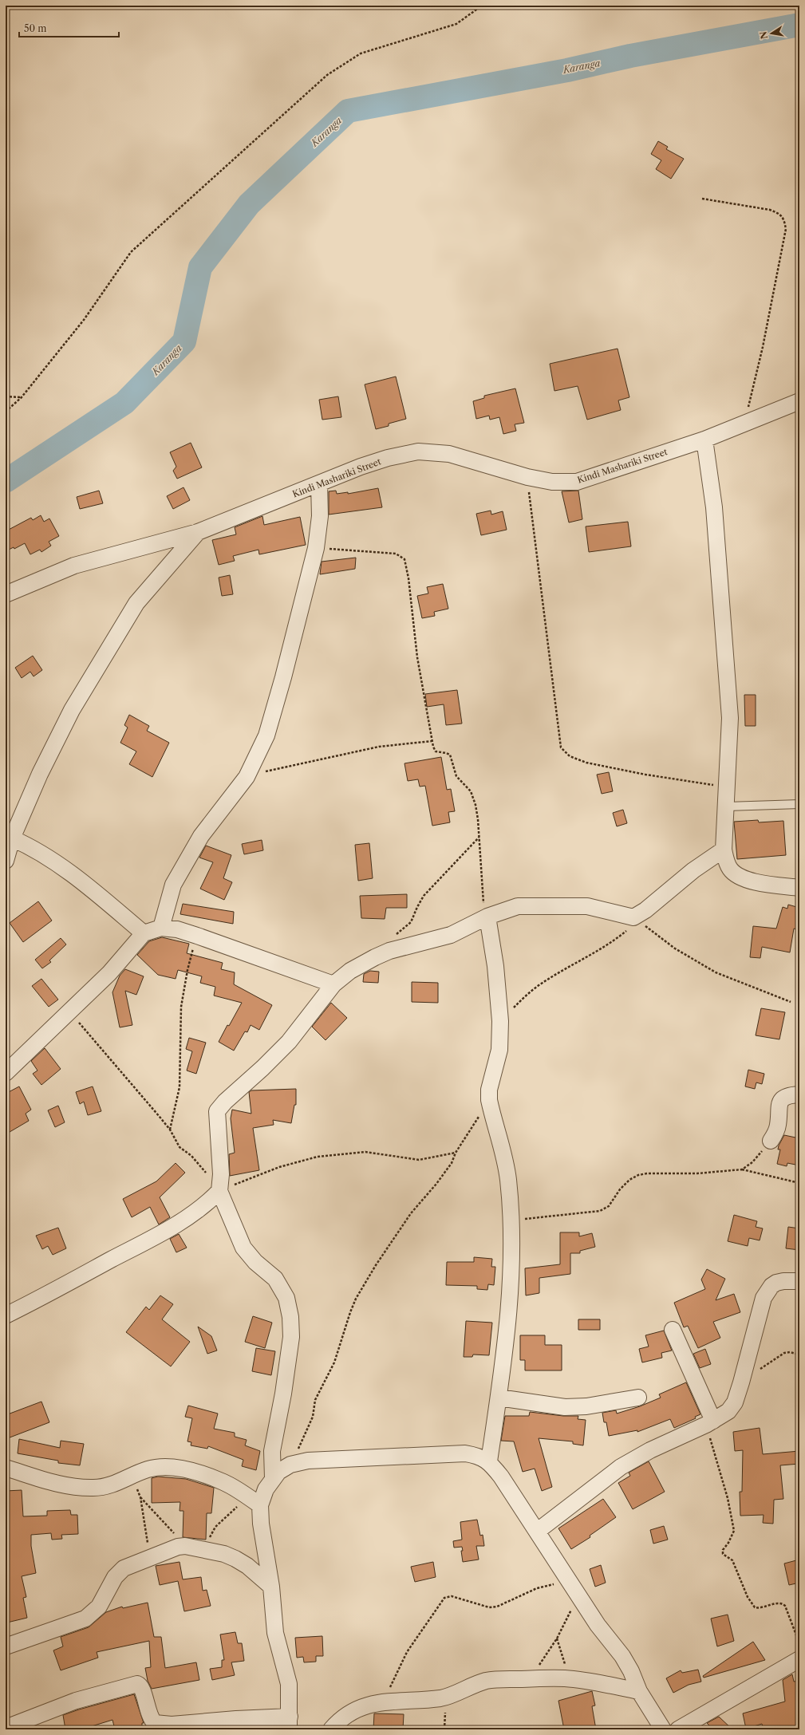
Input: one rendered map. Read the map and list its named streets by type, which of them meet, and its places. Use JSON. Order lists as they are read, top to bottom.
{
  "streets": {
    "street": ["Kindi Mashariki Street"]
  },
  "water": ["Karanga"],
  "scale_bar": "50 m",
  "north": "left"
}
